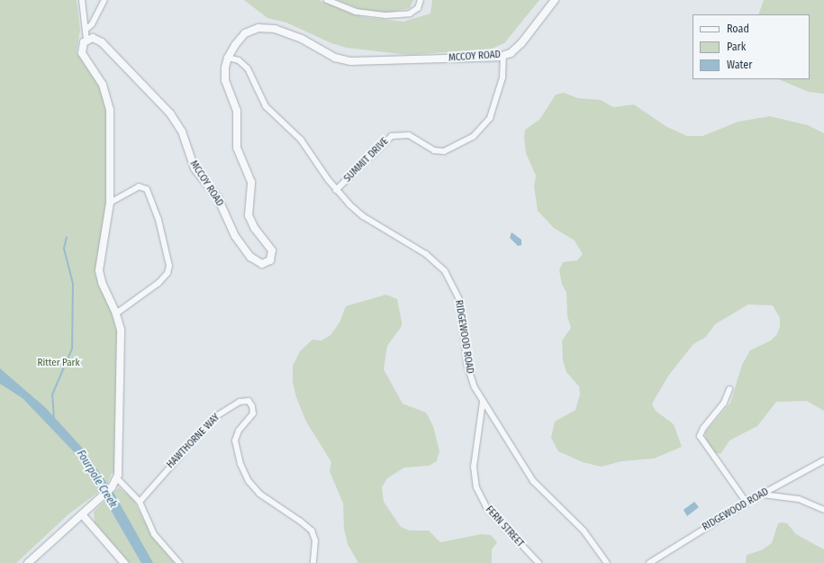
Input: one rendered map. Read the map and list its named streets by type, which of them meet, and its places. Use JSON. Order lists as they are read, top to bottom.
{
  "streets": {
    "street": [
      "MCCOY ROAD",
      "SUMMIT DRIVE",
      "RIDGEWOOD ROAD",
      "HAWTHORNE WAY",
      "FERN STREET"
    ]
  },
  "crossings": [
    ["MCCOY ROAD", "SUMMIT DRIVE"],
    ["MCCOY ROAD", "RIDGEWOOD ROAD"],
    ["SUMMIT DRIVE", "RIDGEWOOD ROAD"],
    ["RIDGEWOOD ROAD", "FERN STREET"]
  ],
  "water": ["Fourpole Creek"],
  "parks": ["Ritter Park"],
  "legend": ["Road", "Park", "Water"]
}
